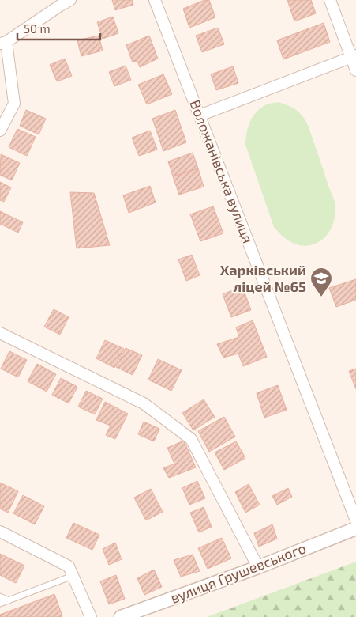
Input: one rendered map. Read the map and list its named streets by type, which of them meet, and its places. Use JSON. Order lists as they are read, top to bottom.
{
  "streets": {
    "street": ["Воложанівська вулиця", "вулиця Грушевського"]
  },
  "places": {
    "school or university": ["Харківський ліцей №65"]
  },
  "scale_bar": "50 m"
}
